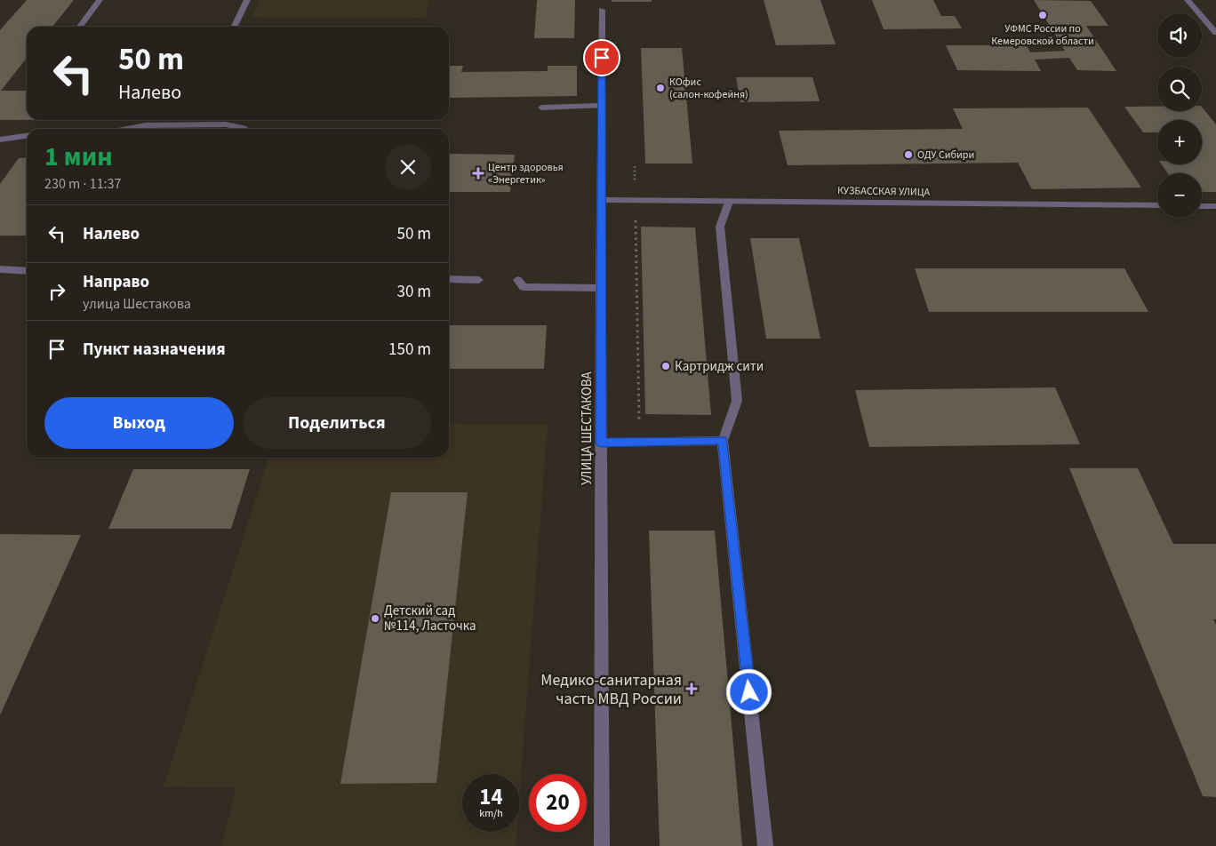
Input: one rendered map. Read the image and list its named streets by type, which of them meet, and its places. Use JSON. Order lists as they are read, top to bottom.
{
  "streets": {
    "street": ["КУЗБАССКАЯ УЛИЦА", "УЛИЦА ШЕСТАКОВА"]
  },
  "crossings": [
    ["КУЗБАССКАЯ УЛИЦА", "УЛИЦА ШЕСТАКОВА"]
  ],
  "places": {
    "other": [
      "УФМС России по Кемеровской области",
      "КОфис (салон-кофейня)",
      "ОДУ Сибири",
      "Картридж сити",
      "Детский сад №114, Ласточка"
    ],
    "health": ["Центр здоровья «Энергетик»", "Медико-санитарная часть МВД России"]
  },
  "page": {
    "map_buttons": ["+", "−"],
    "turn": ["50 m", "Налево"],
    "heading": ["1 мин", "230 m · 11:37"],
    "list": [
      {
        "name": "Налево",
        "value": "50 m"
      },
      {
        "name": "Направо",
        "note": "улица Шестакова",
        "value": "30 m"
      },
      {
        "name": "Пункт назначения",
        "value": "150 m"
      }
    ],
    "buttons": ["Выход", "Поделиться"],
    "speed": "14 km/h",
    "limit": "20"
  }
}
